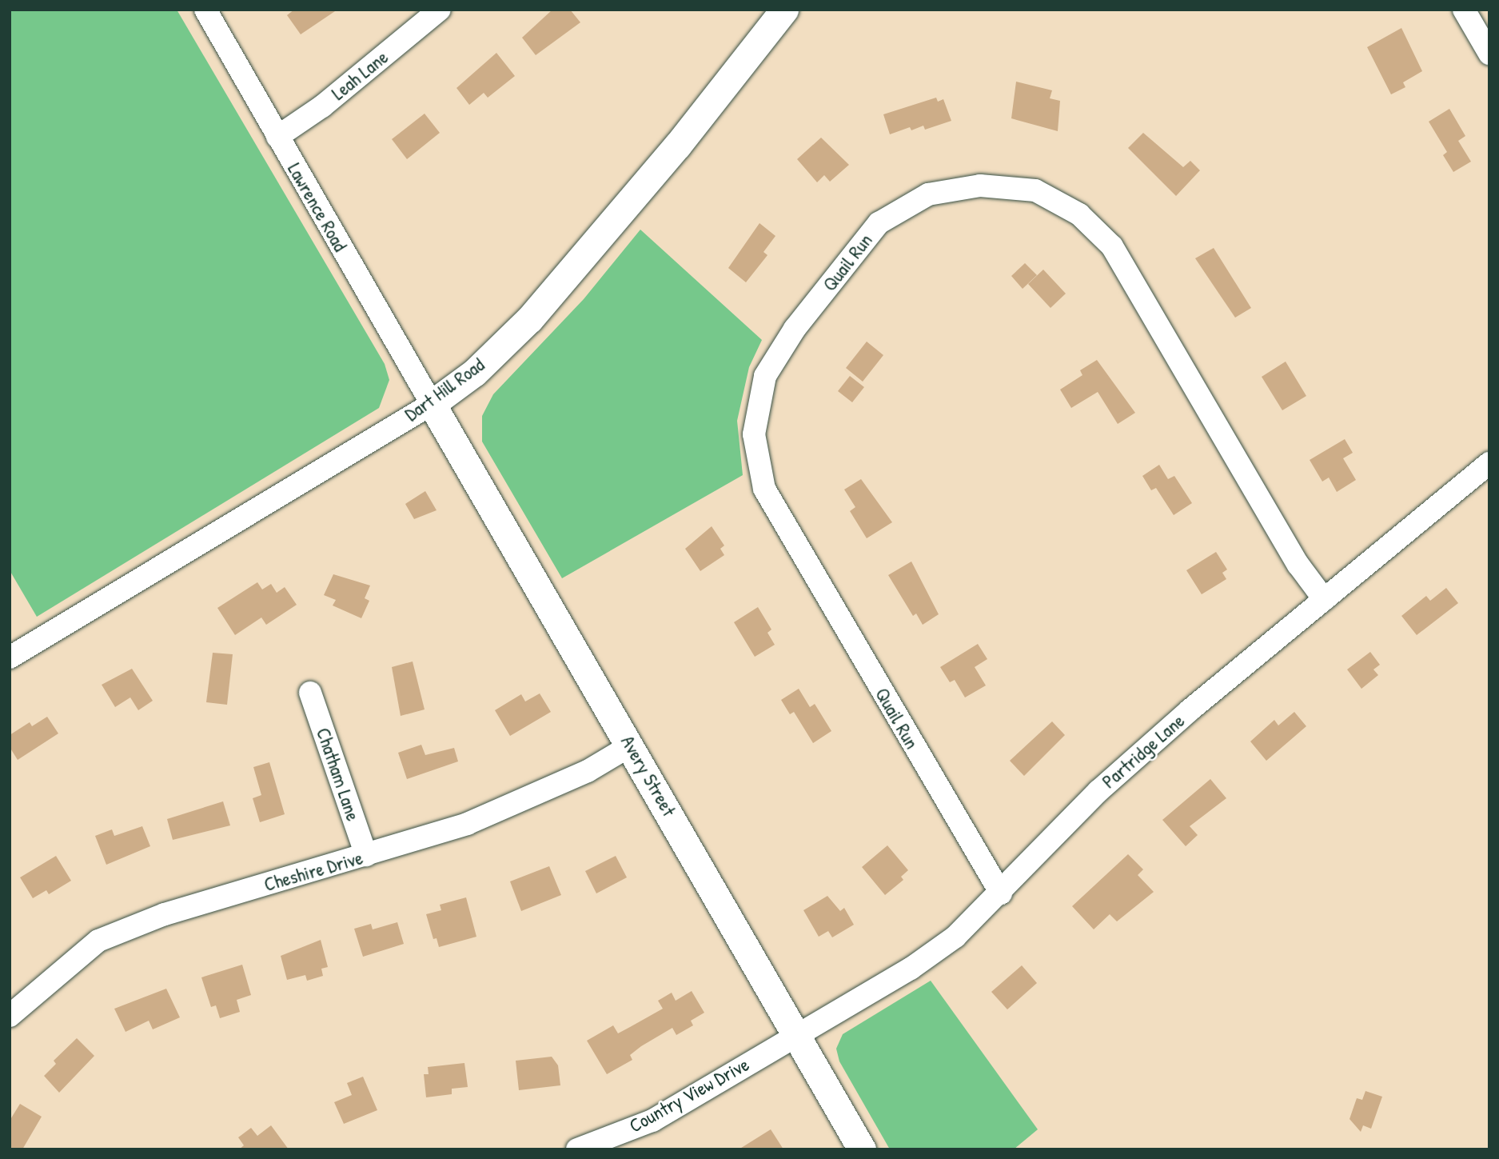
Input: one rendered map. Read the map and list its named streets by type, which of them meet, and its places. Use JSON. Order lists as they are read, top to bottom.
{
  "streets": {
    "main road": ["Dart Hill Road", "Avery Street"],
    "street": [
      "Leah Lane",
      "Lawrence Road",
      "Quail Run",
      "Partridge Lane",
      "Chatham Lane",
      "Cheshire Drive",
      "Country View Drive"
    ]
  },
  "crossings": [
    ["Leah Lane", "Lawrence Road"],
    ["Lawrence Road", "Dart Hill Road"],
    ["Lawrence Road", "Avery Street"],
    ["Quail Run", "Partridge Lane"],
    ["Dart Hill Road", "Avery Street"],
    ["Partridge Lane", "Avery Street"],
    ["Partridge Lane", "Country View Drive"],
    ["Chatham Lane", "Cheshire Drive"],
    ["Avery Street", "Cheshire Drive"],
    ["Avery Street", "Country View Drive"]
  ]
}
